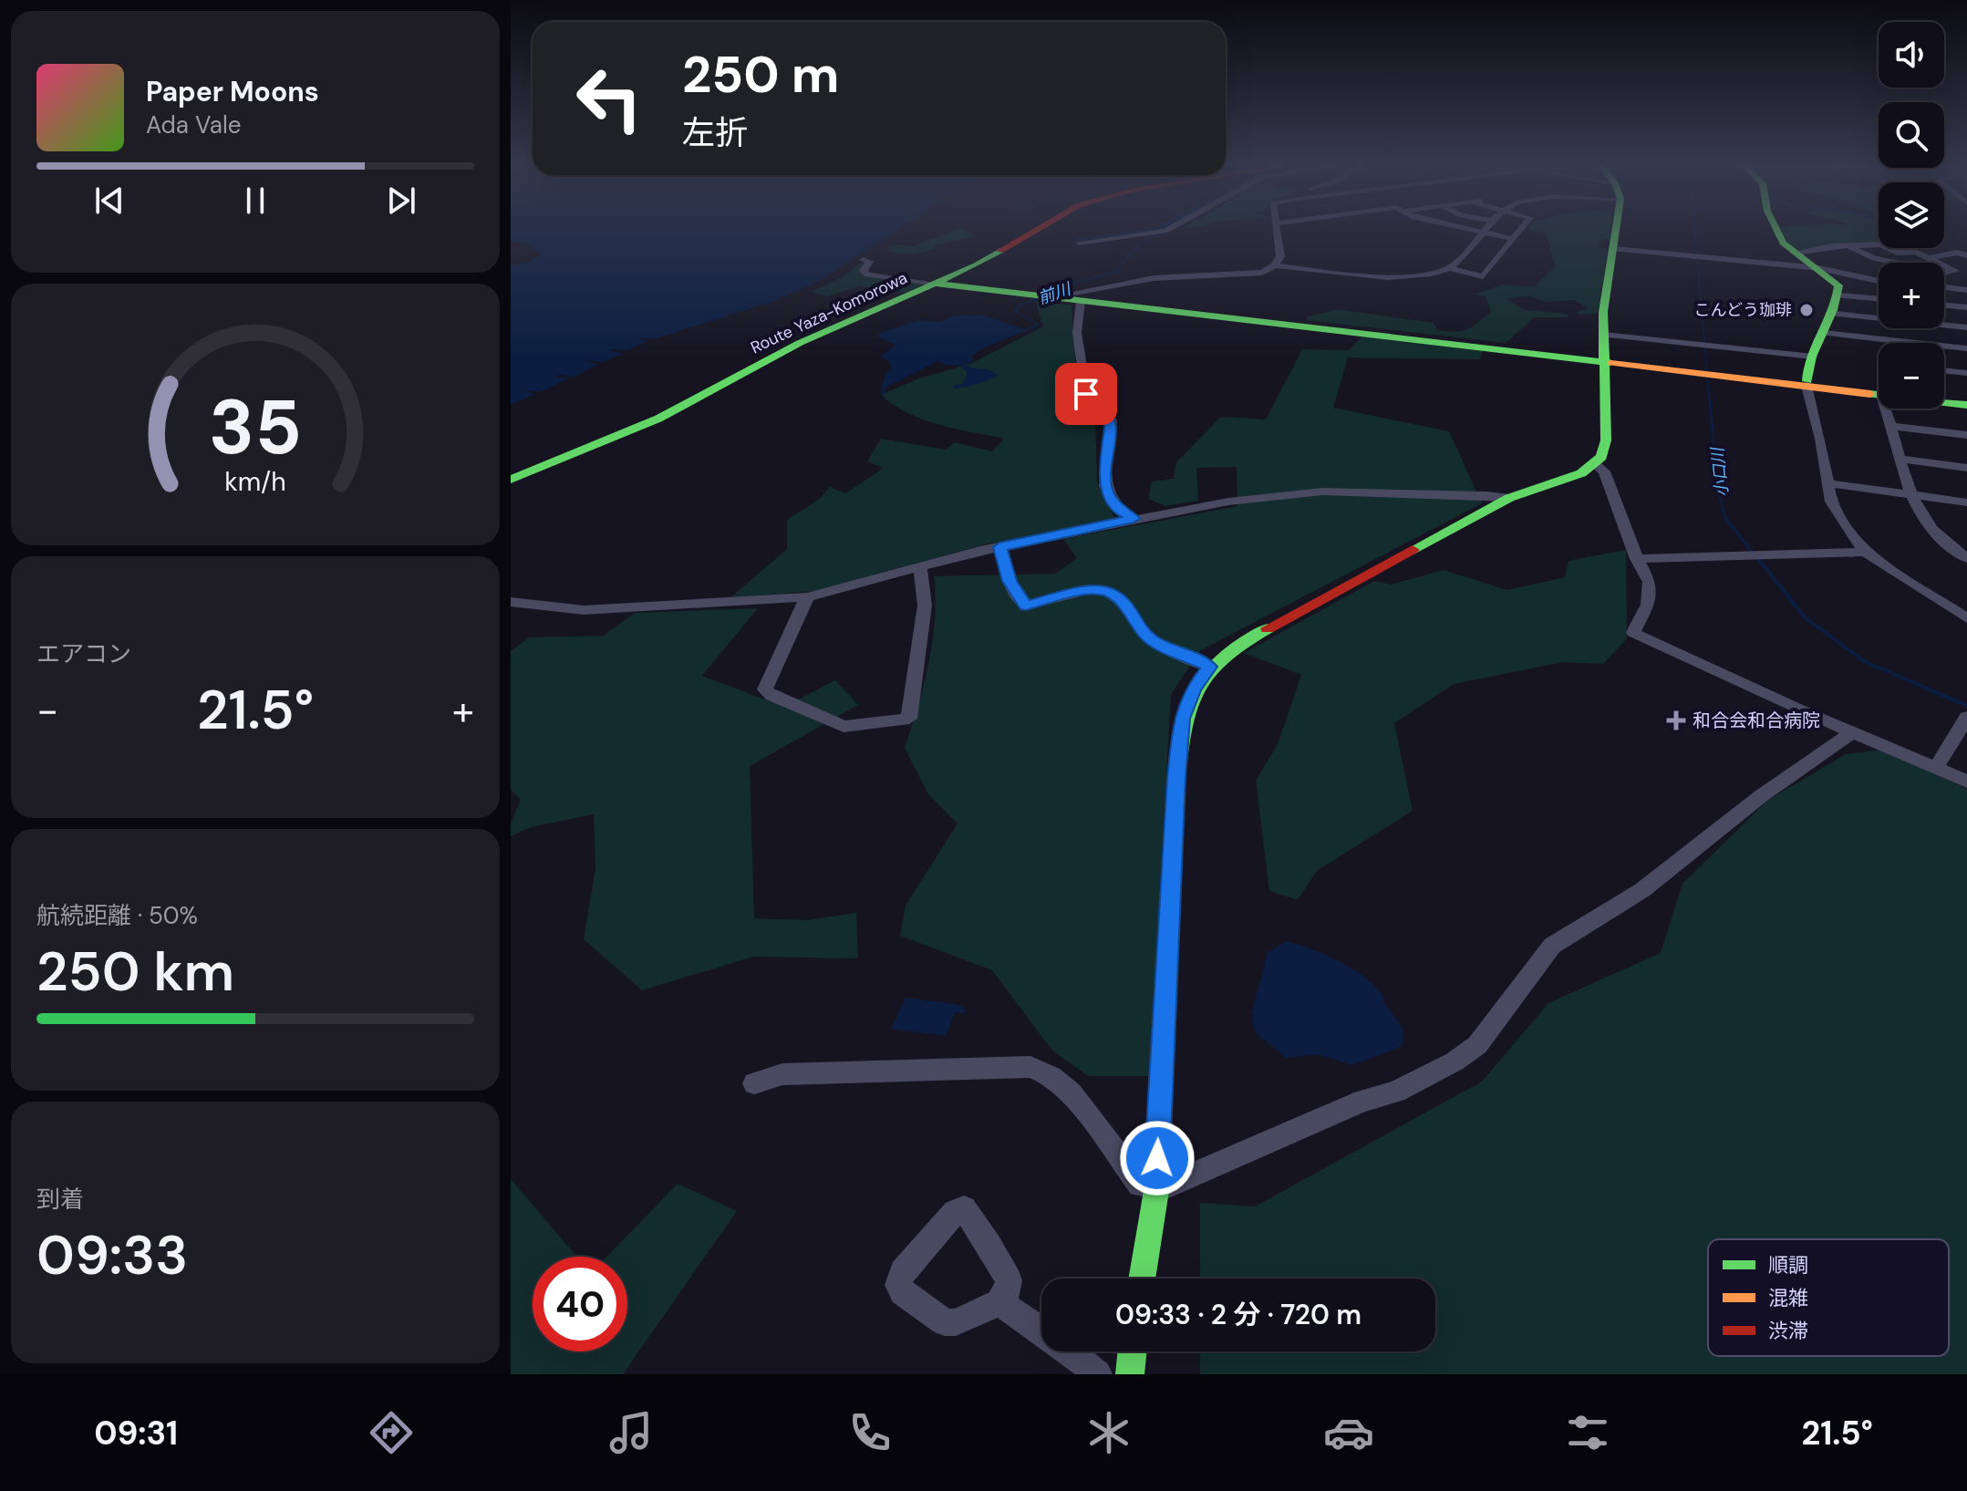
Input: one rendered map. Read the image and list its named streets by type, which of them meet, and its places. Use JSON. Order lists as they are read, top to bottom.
{
  "streets": {
    "street": ["Route Yaza-Komorowa"]
  },
  "water": ["前川", "小口川"],
  "places": {
    "other": ["こんどう珈琲"],
    "health": ["和合会和合病院"]
  },
  "legend": ["順調", "混雑", "渋滞"],
  "page": {
    "map_buttons": ["+", "−"],
    "turn": ["250 m", "左折"],
    "song": ["Paper Moons", "Ada Vale"],
    "tile": [
      "エアコン",
      ["航続距離 · 50%", "250 km"],
      ["到着", "09:33"]
    ],
    "heat": ["−", "21.5°", "+"],
    "limit": "40",
    "trip": "09:33 · 2 分 · 720 m",
    "tabs": ["09:31", "21.5°"],
    "gauge": ["35", "km/h"]
  }
}
